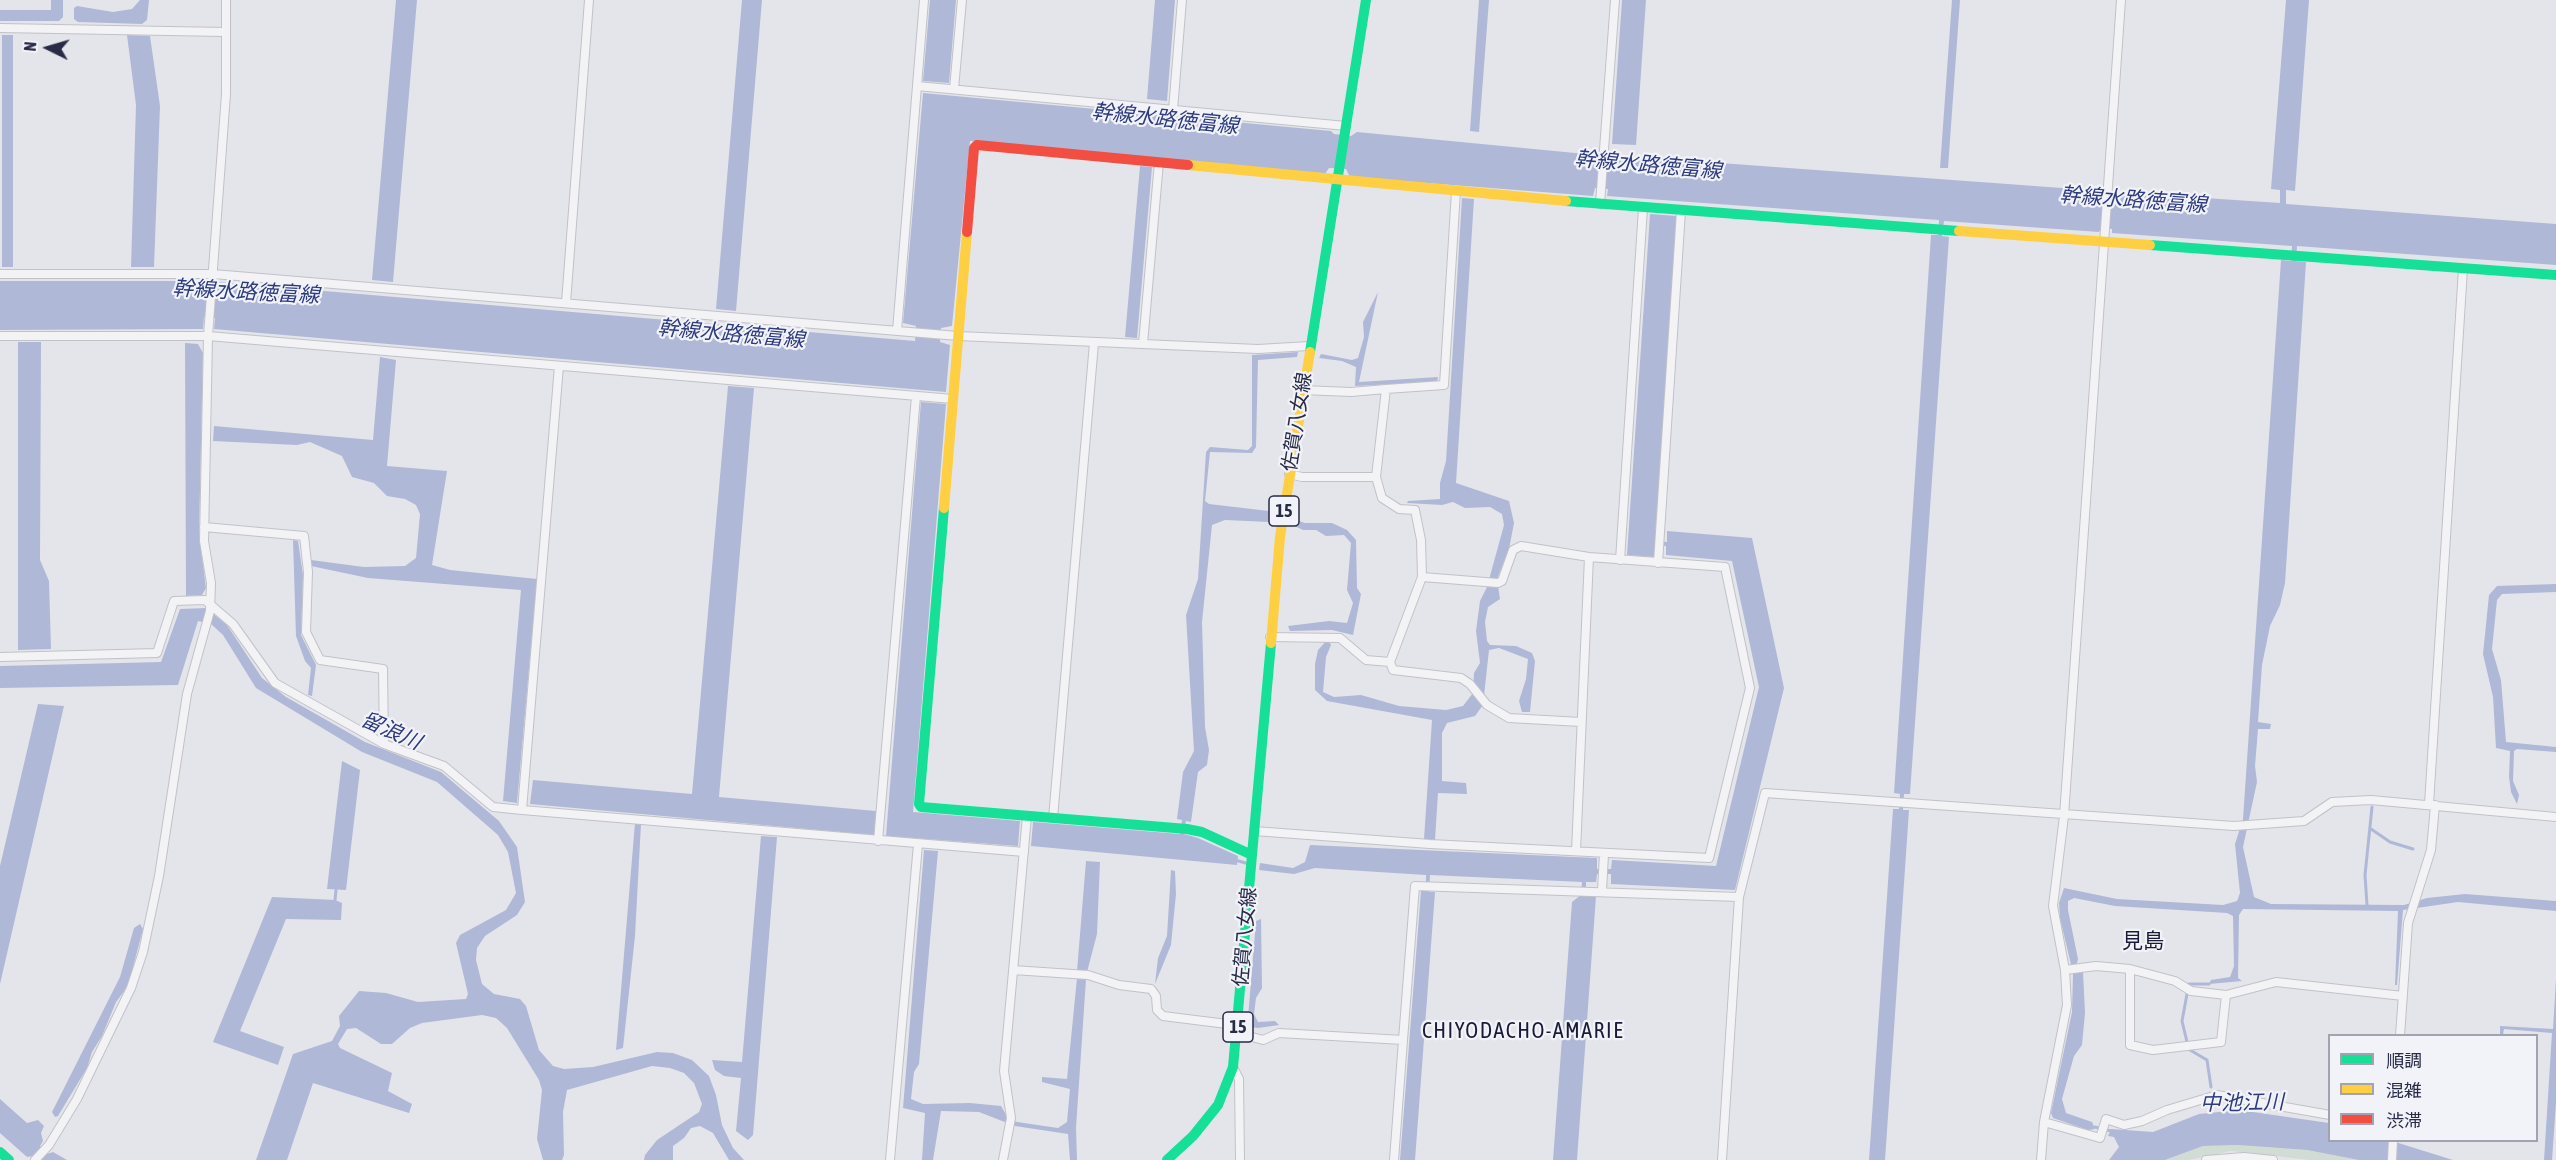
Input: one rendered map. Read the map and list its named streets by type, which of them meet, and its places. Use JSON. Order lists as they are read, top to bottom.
{
  "streets": {
    "main road": ["佐賀八女線", "15"]
  },
  "crossings": [
    ["佐賀八女線", "15"]
  ],
  "districts": ["見島", "CHIYODACHO-AMARIE"],
  "water": ["幹線水路徳富線", "留浪川", "中池江川"],
  "legend": ["順調", "混雑", "渋滞"],
  "north": "left"
}
